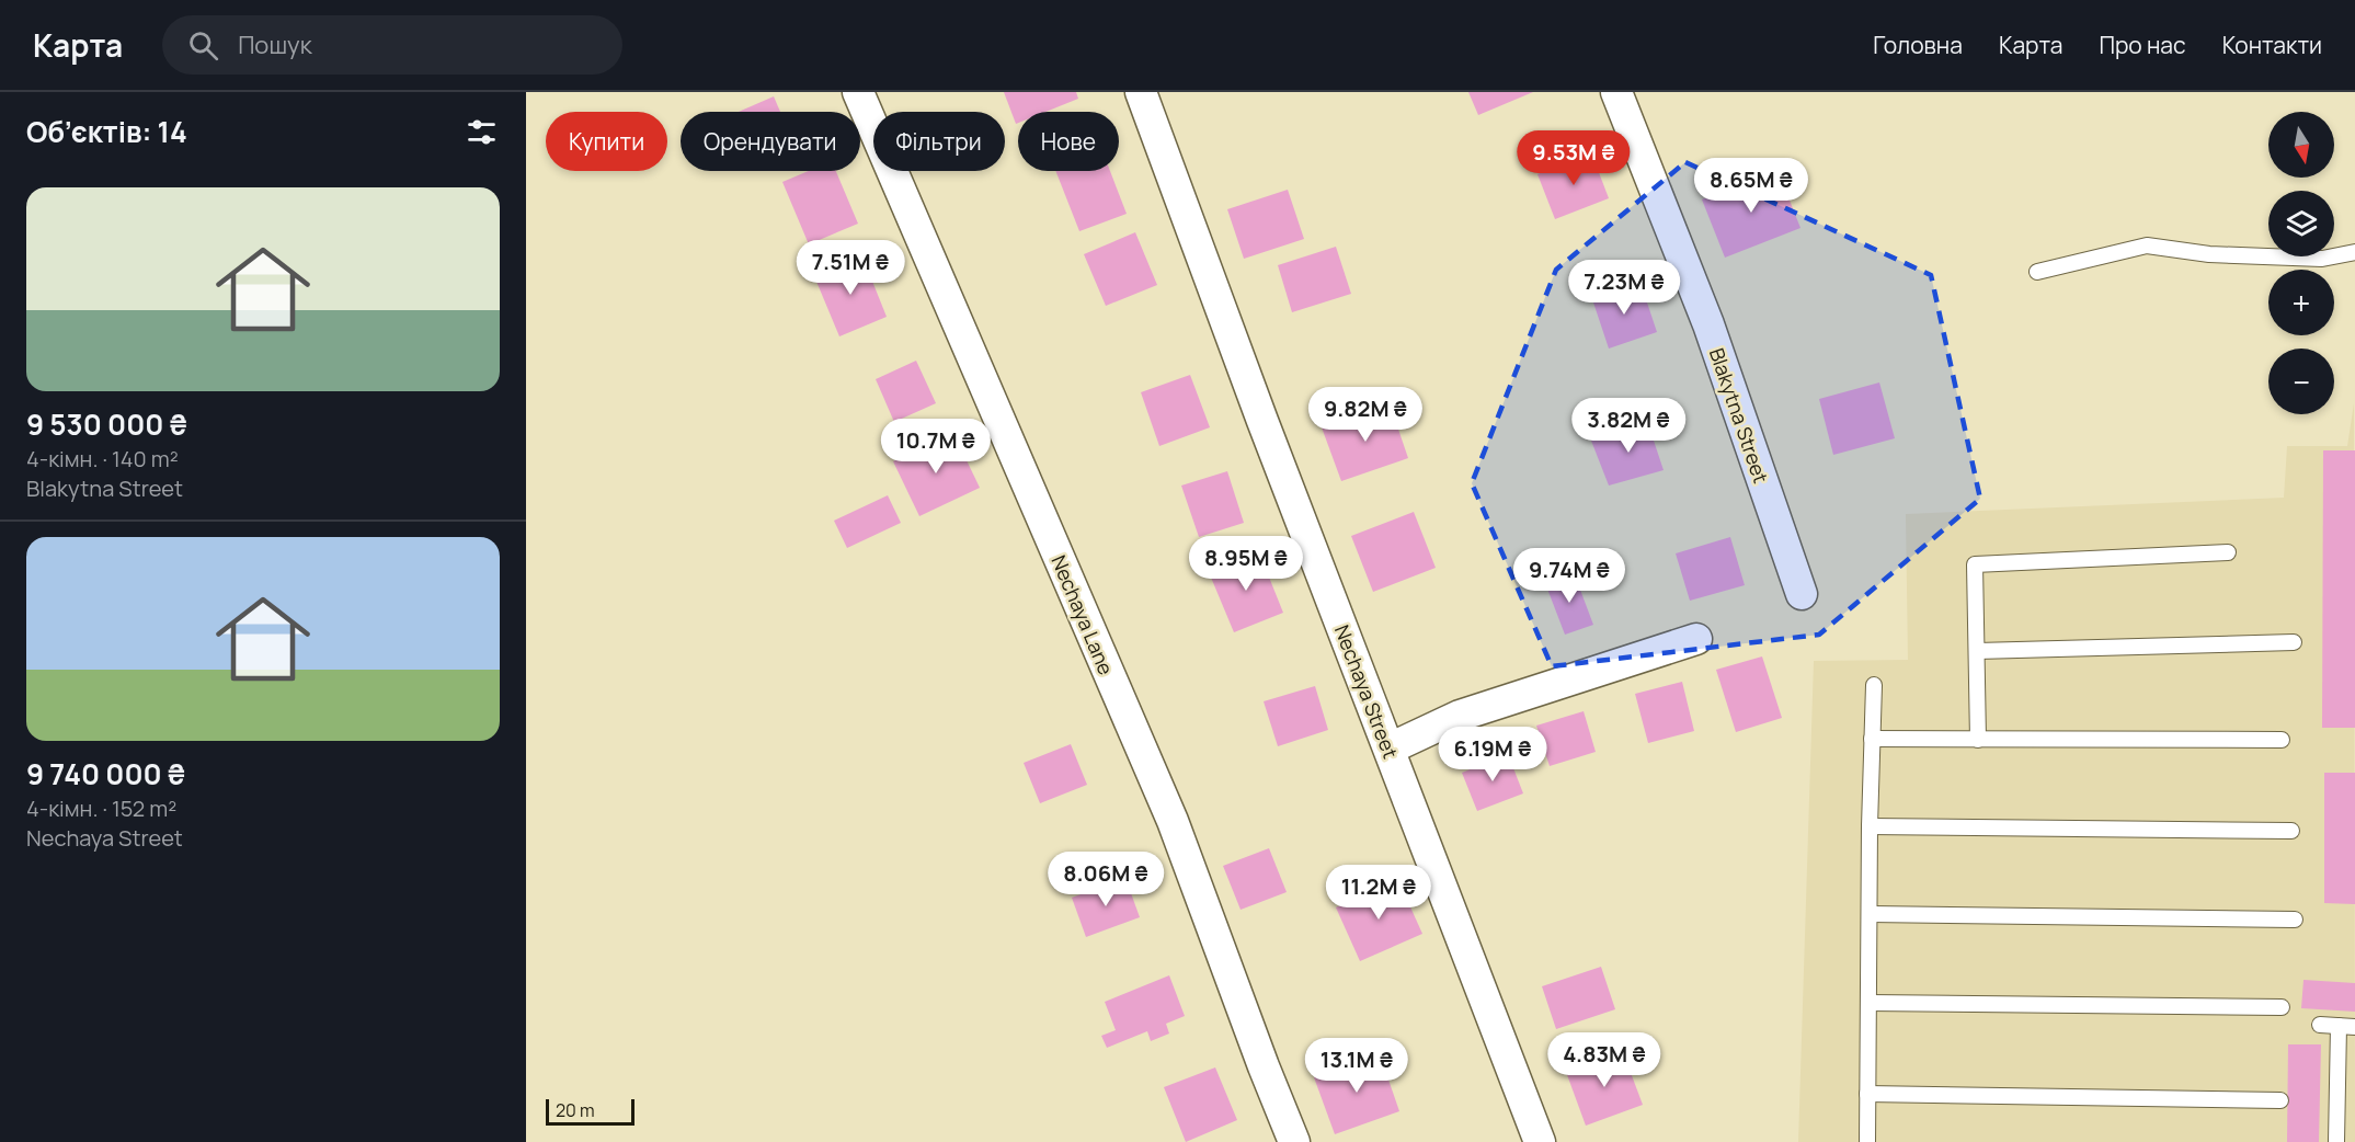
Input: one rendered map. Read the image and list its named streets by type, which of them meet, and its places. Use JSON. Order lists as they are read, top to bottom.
{
  "streets": {
    "street": ["Blakytna Street", "Nechaya Lane", "Nechaya Street"]
  },
  "scale_bar": "20 m",
  "north": "bottom",
  "page": {
    "header": "Карта",
    "search": "Пошук",
    "nav": [
      "Головна",
      "Карта",
      "Про нас",
      "Контакти"
    ],
    "heading": "Об’єктів: 14",
    "map_buttons": ["+", "−"],
    "chip": [
      "Купити",
      "Орендувати",
      "Фільтри",
      "Нове"
    ],
    "price": [
      "9.53M ₴",
      "8.65M ₴",
      "7.51M ₴",
      "7.23M ₴",
      "9.82M ₴",
      "3.82M ₴",
      "10.7M ₴",
      "8.95M ₴",
      "9.74M ₴",
      "6.19M ₴",
      "8.06M ₴",
      "11.2M ₴",
      "4.83M ₴",
      "13.1M ₴"
    ],
    "list": [
      {
        "name": "9 530 000 ₴",
        "note": "4-кімн. · 140 m² · Blakytna Street"
      },
      {
        "name": "9 740 000 ₴",
        "note": "4-кімн. · 152 m² · Nechaya Street"
      }
    ],
    "scale": "20 m"
  }
}
